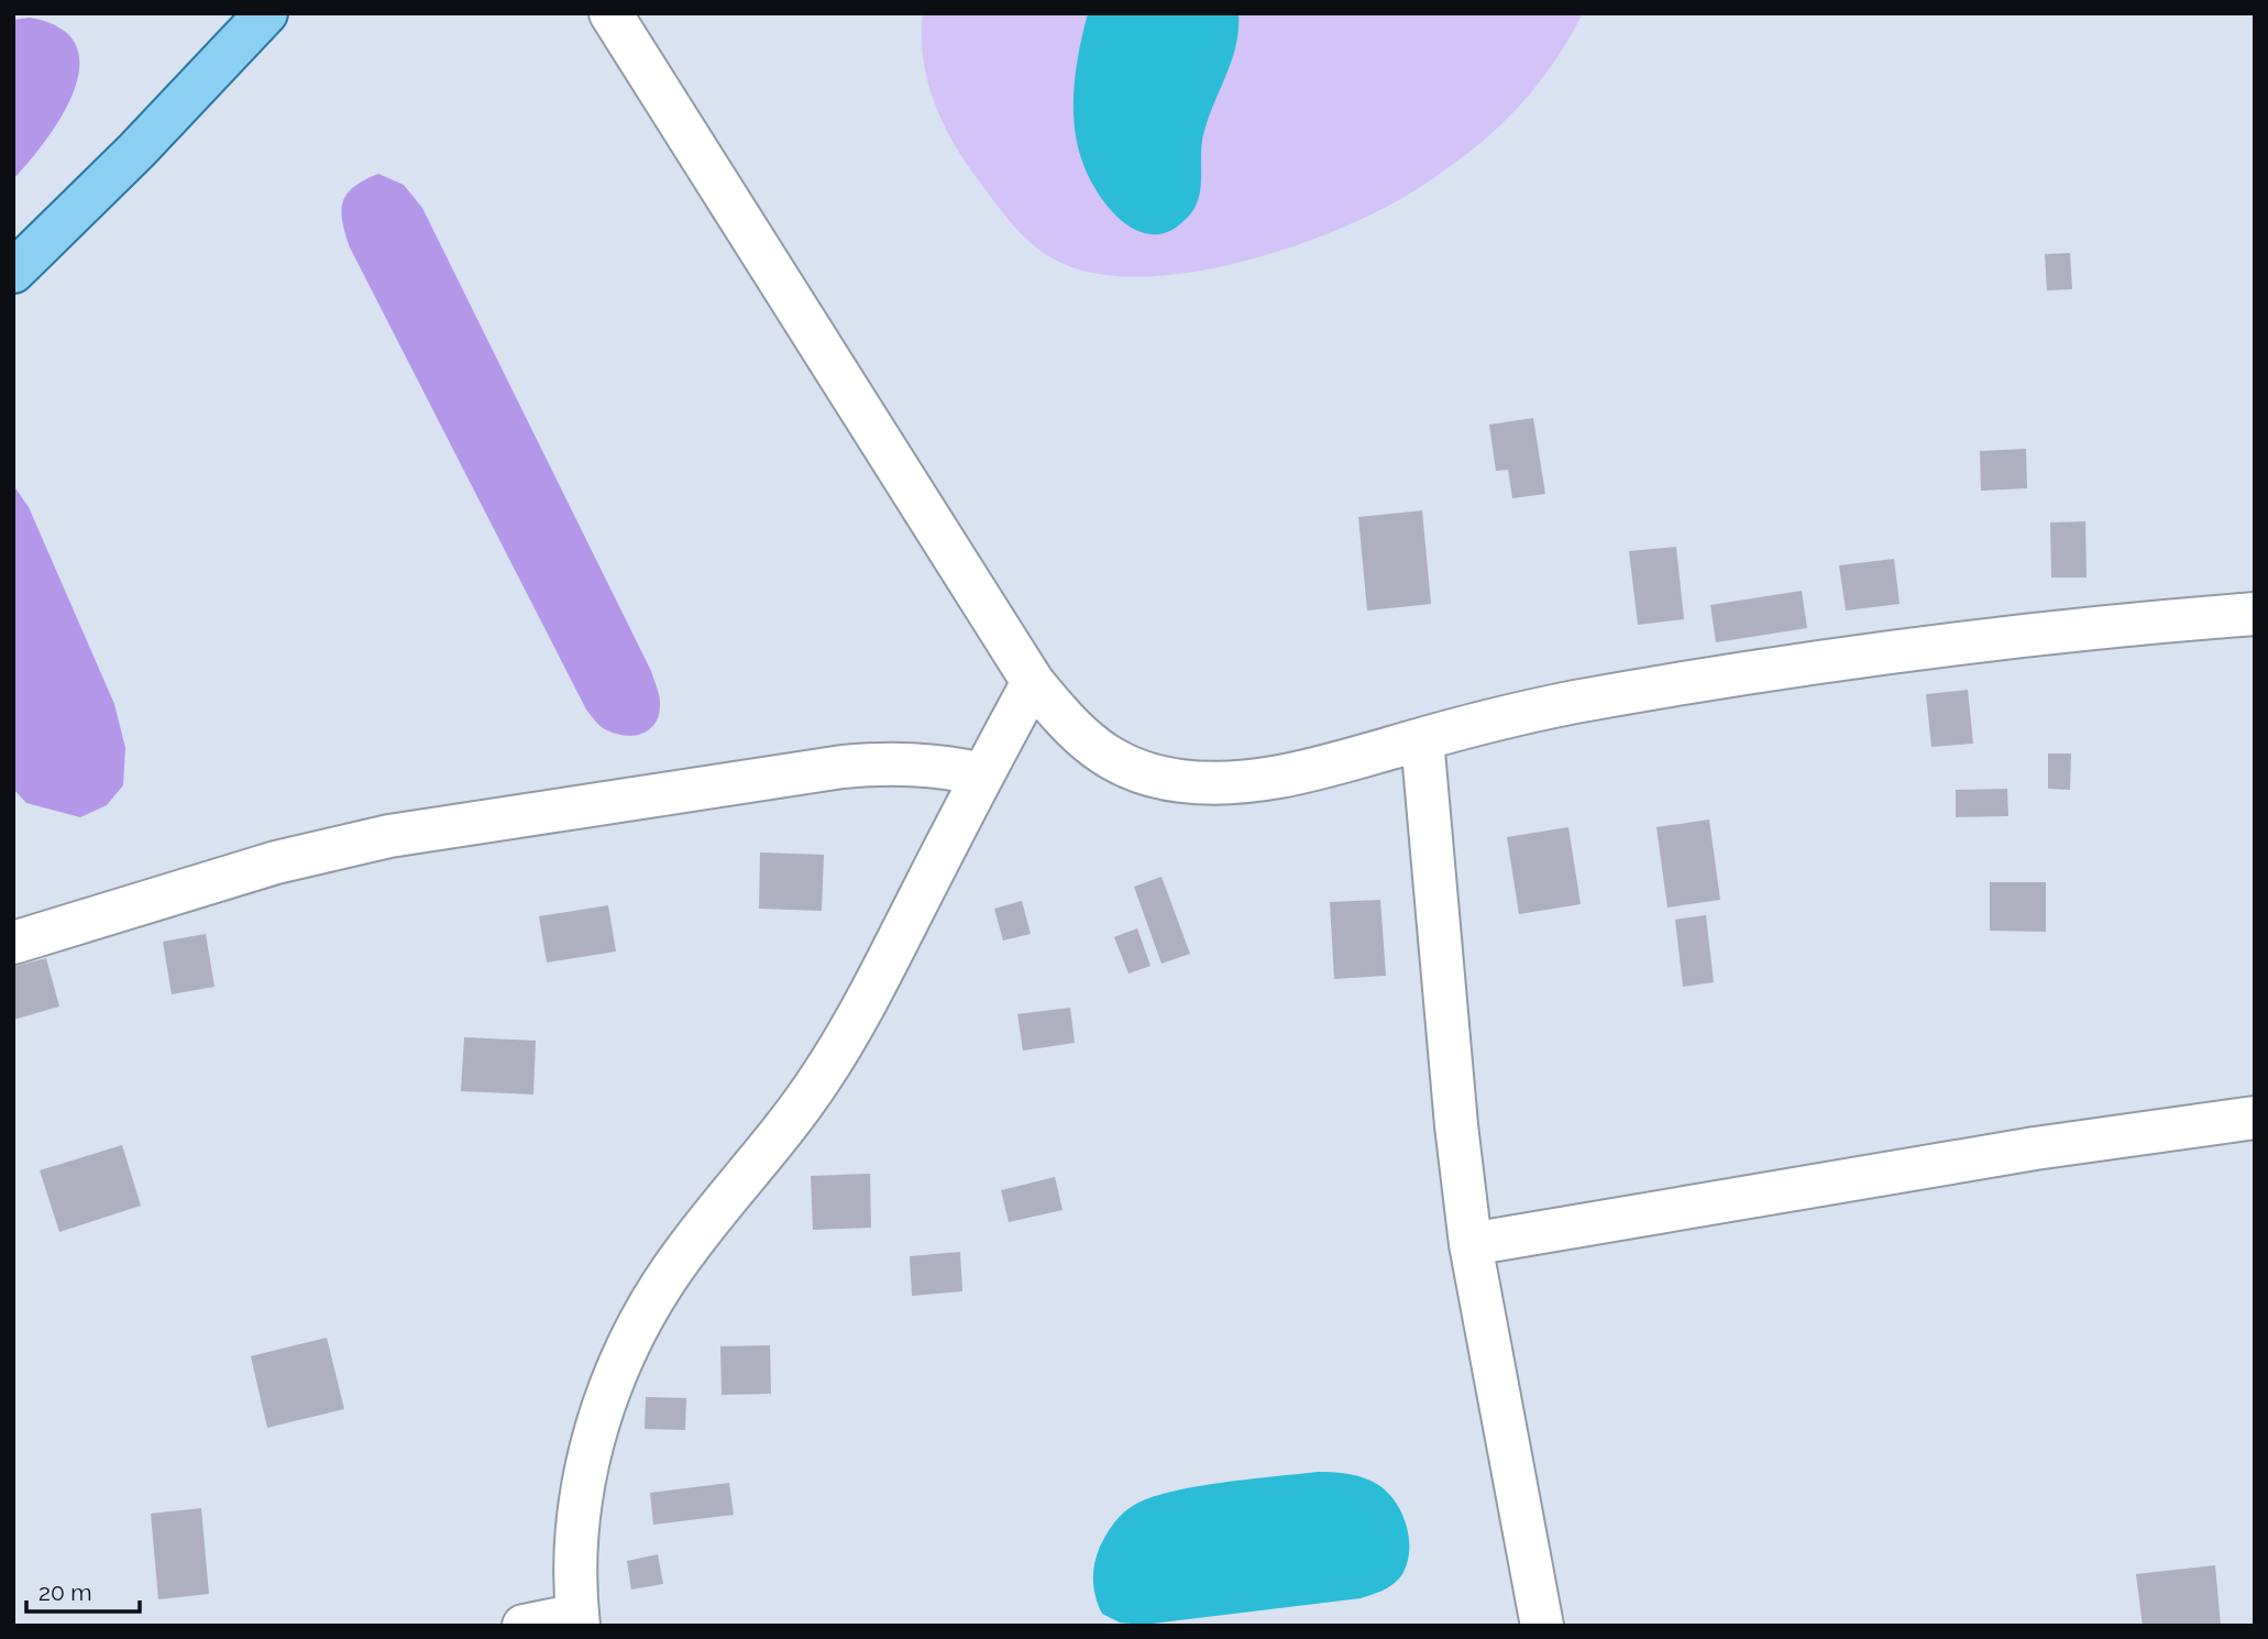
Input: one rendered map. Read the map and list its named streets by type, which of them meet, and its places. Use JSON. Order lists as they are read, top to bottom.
{
  "scale_bar": "20 m"
}
